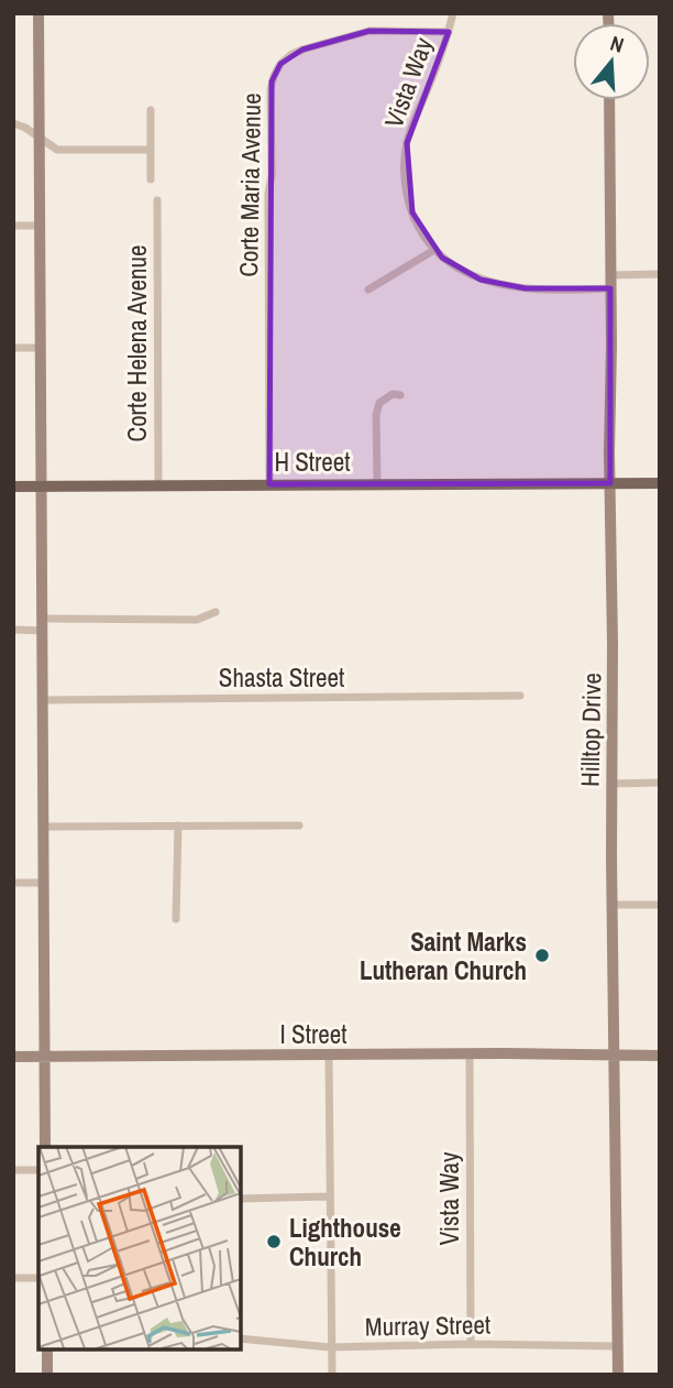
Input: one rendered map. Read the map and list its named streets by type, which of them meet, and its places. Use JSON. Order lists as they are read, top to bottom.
{
  "streets": {
    "main road": ["H Street"],
    "street": [
      "Vista Way",
      "Corte Maria Avenue",
      "Corte Helena Avenue",
      "Shasta Street",
      "Hilltop Drive",
      "I Street",
      "Murray Street"
    ]
  },
  "crossings": [
    ["Vista Way", "Corte Maria Avenue"],
    ["Vista Way", "Hilltop Drive"],
    ["Vista Way", "I Street"],
    ["Vista Way", "Murray Street"],
    ["Corte Maria Avenue", "H Street"],
    ["Corte Helena Avenue", "H Street"],
    ["H Street", "Hilltop Drive"],
    ["Hilltop Drive", "I Street"],
    ["Hilltop Drive", "Murray Street"]
  ],
  "places": ["Saint Marks Lutheran Church", "Lighthouse Church"],
  "north": "top"
}
